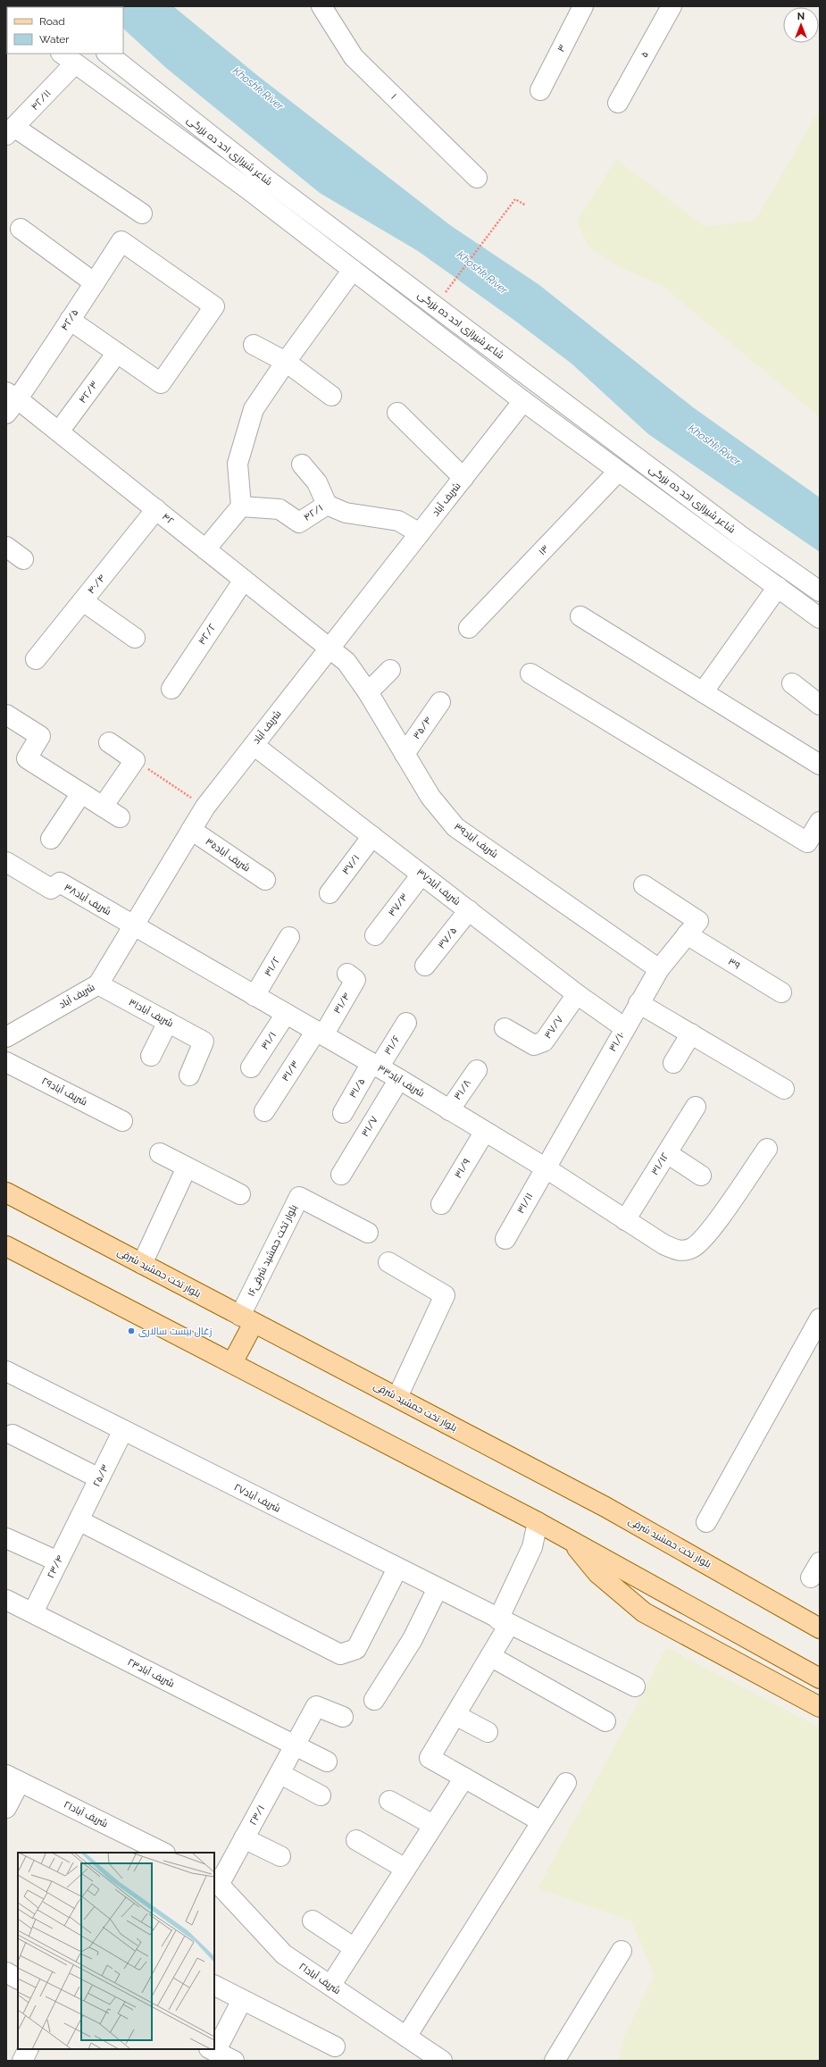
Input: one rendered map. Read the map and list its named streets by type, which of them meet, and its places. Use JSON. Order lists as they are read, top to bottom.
{
  "streets": {
    "main road": ["بلوار تخت جمشید شرقی"],
    "street": [
      "۳",
      "۵",
      "۱",
      "۴۲/۱۱",
      "شاعر شیرازی احد ده بزرگی",
      "۴۲/۵",
      "۴۲/۳",
      "شریف آباد",
      "۴۲/۱",
      "۴۲",
      "۱۳",
      "۴۰/۴",
      "۴۲/۲",
      "۳۵/۴",
      "شریف آباد۳۹",
      "شریف آباد۳۵",
      "۳۷/۱",
      "شریف آباد۳۷",
      "شریف آباد۳۸",
      "۳۷/۳",
      "۳۷/۵",
      "۳۹",
      "۳۱/۲",
      "۳۱/۴",
      "شریف آباد۳۱",
      "۳۷/۷",
      "۳۱/۱",
      "۳۱/۱۰",
      "۳۱/۶",
      "۳۱/۳",
      "شریف آباد۳۳",
      "۳۱/۵",
      "۳۱/۸",
      "شریف آباد۲۹",
      "۳۱/۷",
      "۳۱/۱۲",
      "۳۱/۹",
      "۳۱/۱۱",
      "بلوار تخت جمشید شرقی۱۶",
      "۲۵/۳",
      "شریف آباد۲۷",
      "۲۳/۴",
      "شریف آباد۲۳",
      "شریف آباد۲۱",
      "۲۳/۱"
    ]
  },
  "crossings": [
    ["۴۲/۵", "۴۲/۳"],
    ["۴۲/۵", "۴۲"],
    ["۴۲/۳", "۴۲"],
    ["شریف آباد", "۴۲/۱"],
    ["شریف آباد", "۴۲"],
    ["شریف آباد", "شریف آباد۳۹"],
    ["شریف آباد", "شریف آباد۳۵"],
    ["شریف آباد", "شریف آباد۳۷"],
    ["شریف آباد", "شریف آباد۳۸"],
    ["شریف آباد", "شریف آباد۳۱"],
    ["شریف آباد", "شریف آباد۳۳"],
    ["۴۲", "۴۰/۴"],
    ["۴۲", "۴۲/۲"],
    ["۴۲", "شریف آباد۳۹"],
    ["۳۵/۴", "شریف آباد۳۹"],
    ["شریف آباد۳۹", "۳۱/۱۰"],
    ["۳۷/۱", "شریف آباد۳۷"],
    ["شریف آباد۳۷", "۳۷/۳"],
    ["شریف آباد۳۷", "۳۷/۵"],
    ["شریف آباد۳۷", "۳۷/۷"],
    ["شریف آباد۳۷", "۳۱/۱۰"],
    ["شریف آباد۳۸", "شریف آباد۳۳"],
    ["۳۹", "۳۱/۱۰"],
    ["۳۱/۲", "شریف آباد۳۳"],
    ["۳۱/۴", "۳۱/۳"],
    ["۳۱/۴", "شریف آباد۳۳"],
    ["۳۱/۱", "شریف آباد۳۳"],
    ["۳۱/۱۰", "شریف آباد۳۳"],
    ["۳۱/۱۰", "۳۱/۱۱"],
    ["۳۱/۶", "شریف آباد۳۳"],
    ["۳۱/۶", "۳۱/۵"],
    ["۳۱/۳", "شریف آباد۳۳"],
    ["شریف آباد۳۳", "۳۱/۵"],
    ["شریف آباد۳۳", "۳۱/۸"],
    ["شریف آباد۳۳", "۳۱/۷"],
    ["شریف آباد۳۳", "۳۱/۱۲"],
    ["شریف آباد۳۳", "۳۱/۹"],
    ["شریف آباد۳۳", "۳۱/۱۱"],
    ["بلوار تخت جمشید شرقی۱۶", "بلوار تخت جمشید شرقی"],
    ["۲۵/۳", "شریف آباد۲۷"],
    ["۲۵/۳", "۲۳/۴"],
    ["۲۳/۴", "شریف آباد۲۳"],
    ["شریف آباد۲۳", "۲۳/۱"],
    ["شریف آباد۲۱", "۲۳/۱"]
  ],
  "water": ["Khoshk River"],
  "places": ["زغال بیست سالاری"],
  "legend": ["Road", "Water"],
  "north": "top"
}
